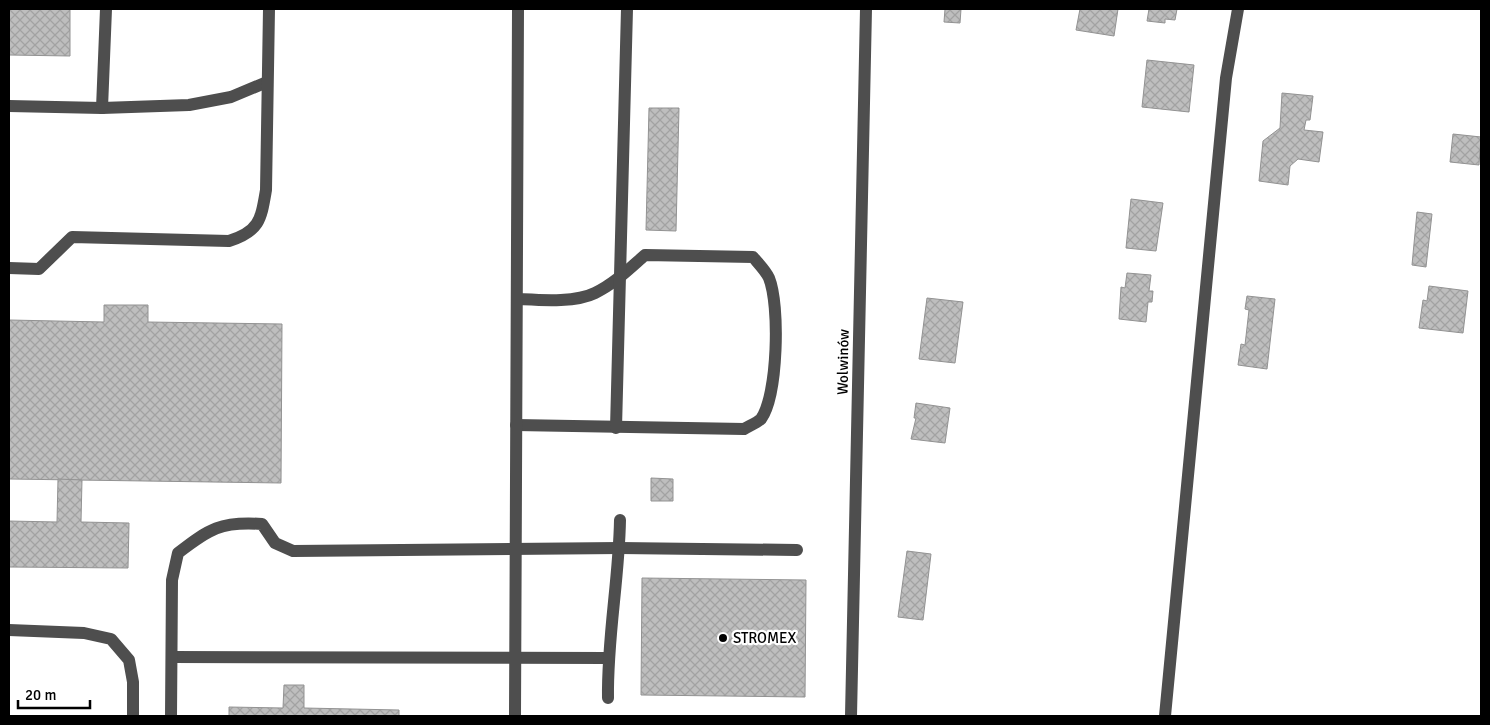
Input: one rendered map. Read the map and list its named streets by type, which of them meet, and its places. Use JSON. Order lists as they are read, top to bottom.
{
  "streets": {
    "street": ["Wolwinów"]
  },
  "places": ["STROMEX"],
  "scale_bar": "20 m"
}
